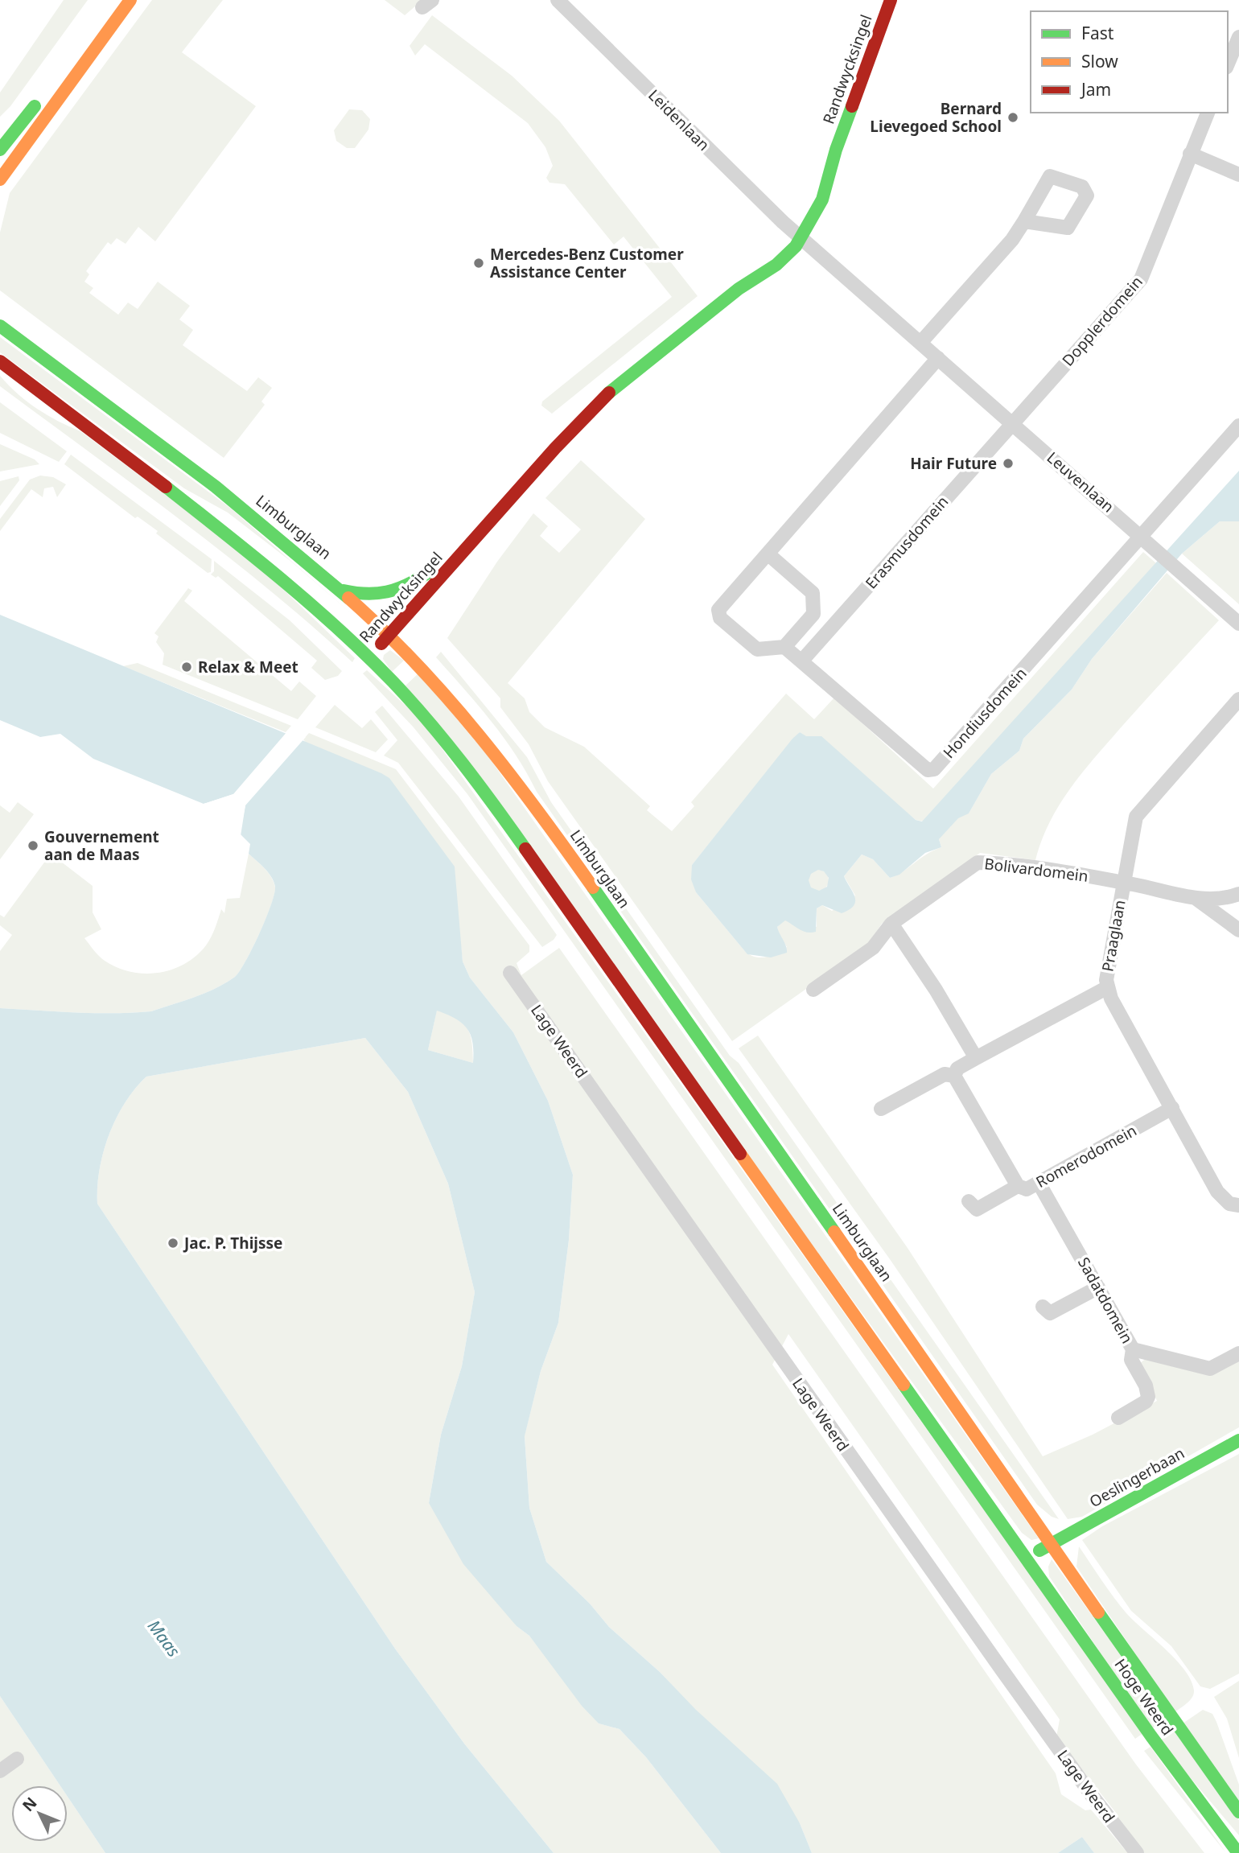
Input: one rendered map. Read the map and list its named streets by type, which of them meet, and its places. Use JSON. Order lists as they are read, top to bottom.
{
  "streets": {
    "main road": [
      "Randwycksingel",
      "Limburglaan",
      "Oeslingerbaan",
      "Hoge Weerd"
    ],
    "street": [
      "Leidenlaan",
      "Dopplerdomein",
      "Leuvenlaan",
      "Erasmusdomein",
      "Hondiusdomein",
      "Bolivardomein",
      "Praaglaan",
      "Lage Weerd",
      "Romerodomein",
      "Sadatdomein"
    ]
  },
  "crossings": [
    ["Randwycksingel", "Leidenlaan"],
    ["Randwycksingel", "Leuvenlaan"],
    ["Randwycksingel", "Limburglaan"],
    ["Leidenlaan", "Leuvenlaan"],
    ["Dopplerdomein", "Leuvenlaan"],
    ["Dopplerdomein", "Erasmusdomein"],
    ["Leuvenlaan", "Erasmusdomein"],
    ["Leuvenlaan", "Hondiusdomein"],
    ["Limburglaan", "Oeslingerbaan"],
    ["Limburglaan", "Hoge Weerd"],
    ["Erasmusdomein", "Hondiusdomein"],
    ["Bolivardomein", "Praaglaan"],
    ["Praaglaan", "Romerodomein"],
    ["Romerodomein", "Sadatdomein"],
    ["Oeslingerbaan", "Hoge Weerd"]
  ],
  "water": ["Maas"],
  "places": [
    "Bernard Lievegoed School",
    "Mercedes-Benz Customer Assistance Center",
    "Hair Future",
    "Relax & Meet",
    "Gouvernement aan de Maas",
    "Jac. P. Thijsse"
  ],
  "legend": ["Fast", "Slow", "Jam"],
  "north": "top left"
}
